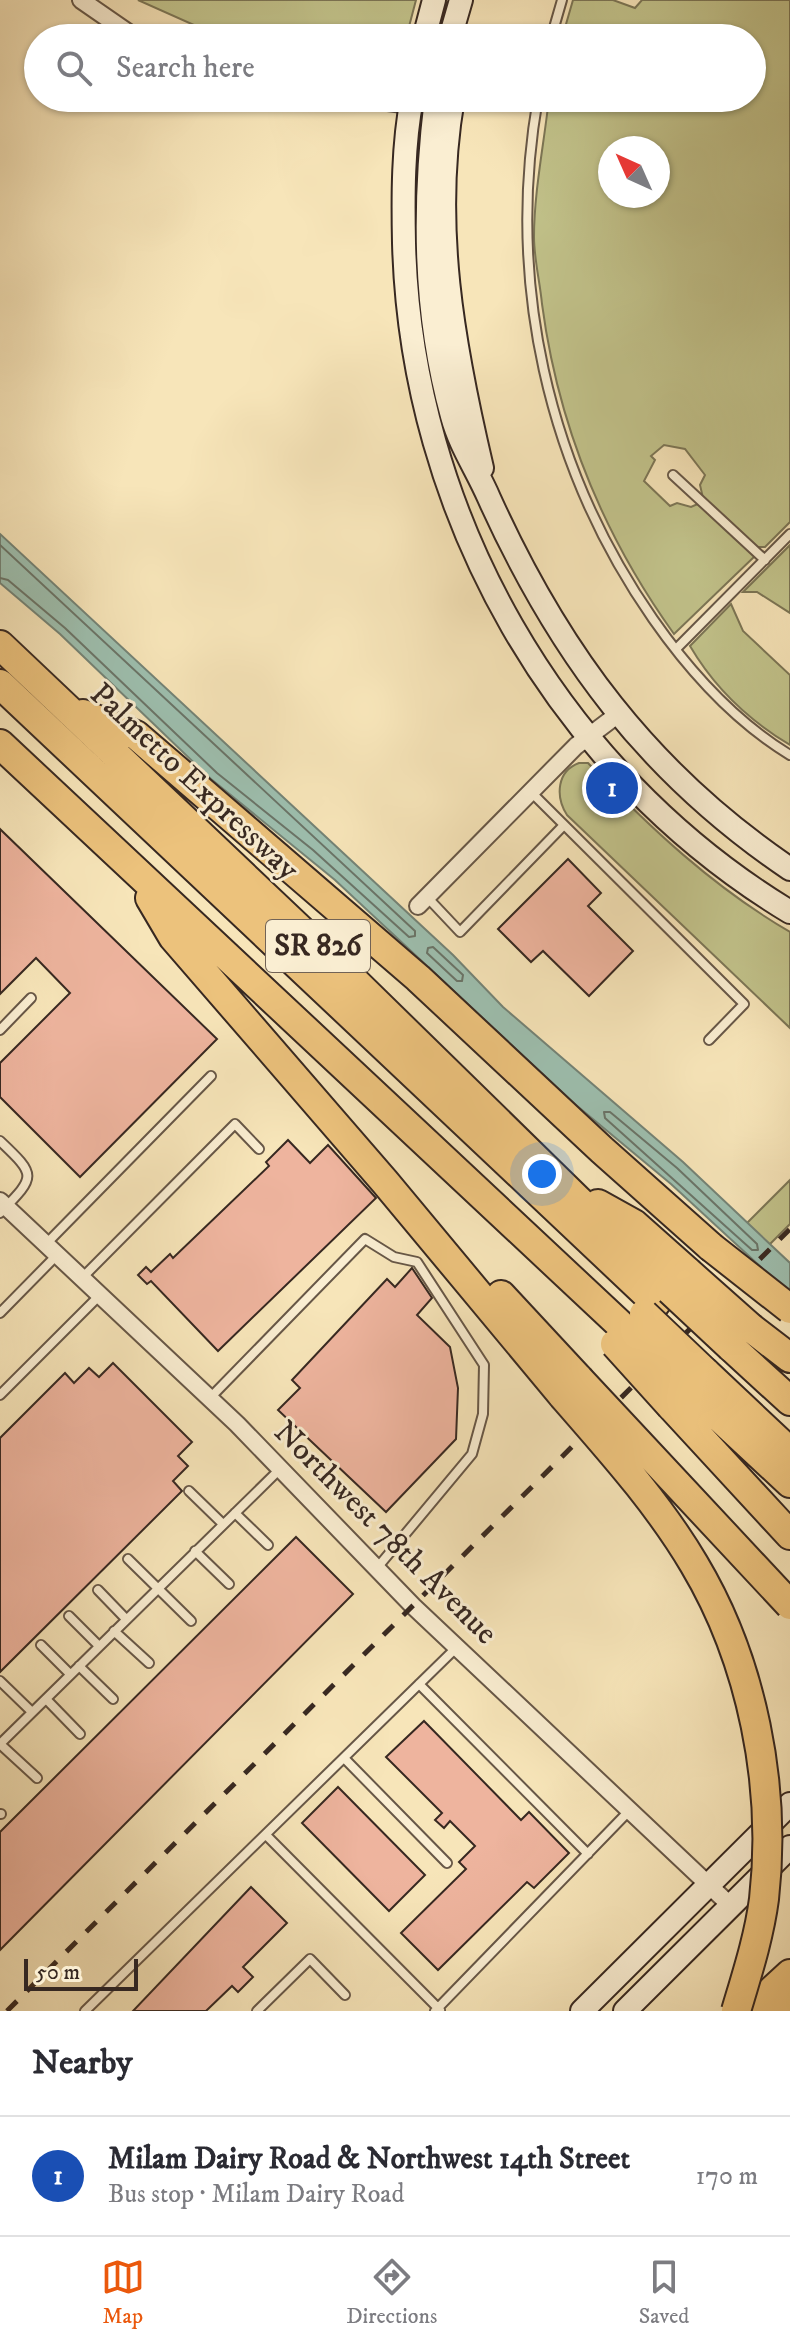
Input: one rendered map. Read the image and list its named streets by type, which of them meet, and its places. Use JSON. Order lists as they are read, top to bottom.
{
  "streets": {
    "highway": ["Palmetto Expressway", "SR 826"],
    "street": ["Northwest 78th Avenue"]
  },
  "crossings": [
    ["Palmetto Expressway", "SR 826"]
  ],
  "scale_bar": "50 m",
  "north": "top left",
  "page": {
    "search": "Search here",
    "pins": "1",
    "scale": "50 m",
    "heading": "Nearby",
    "list": [
      {
        "mark": "1",
        "name": "Milam Dairy Road & Northwest 14th Street",
        "note": "Bus stop · Milam Dairy Road",
        "value": "170 m"
      }
    ],
    "nav": ["Map", "Directions", "Saved"]
  }
}
